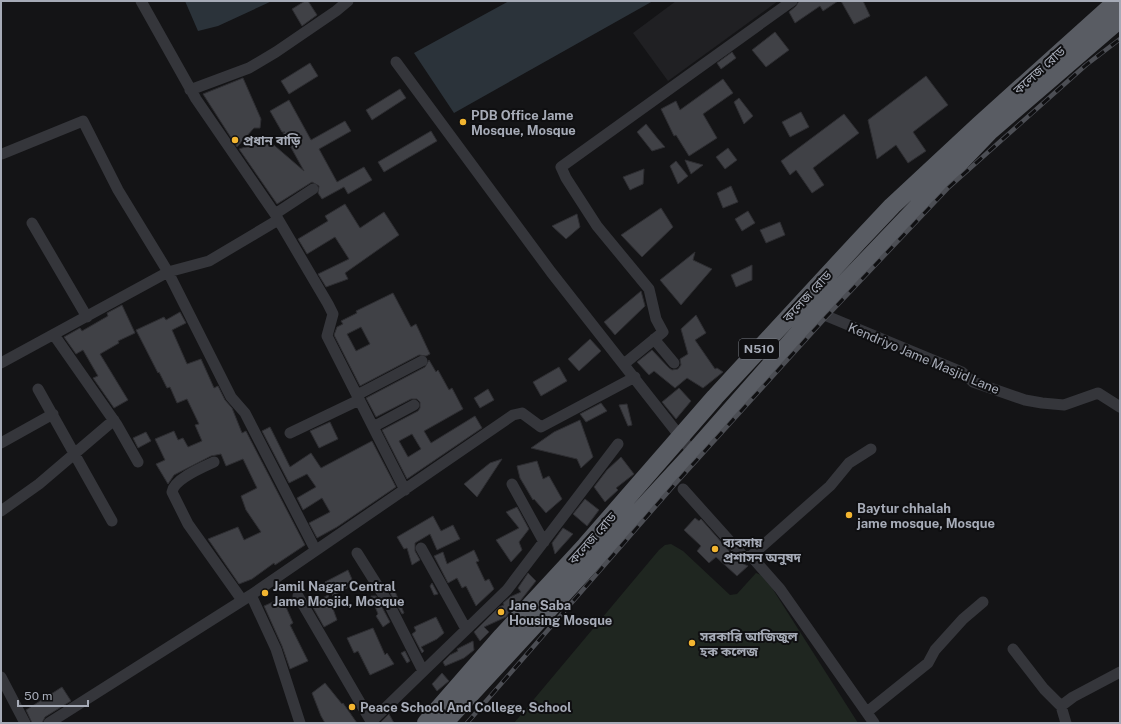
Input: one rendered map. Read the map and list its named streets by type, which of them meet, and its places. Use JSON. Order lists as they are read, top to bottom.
{
  "streets": {
    "highway": ["কলেজ রোড", "N510"],
    "street": ["Kendriyo Jame Masjid Lane"]
  },
  "crossings": [
    ["কলেজ রোড", "Kendriyo Jame Masjid Lane"]
  ],
  "places": [
    "PDB Office Jame Mosque, Mosque",
    "প্রধান বাড়ি",
    "Baytur chhalah jame mosque, Mosque",
    "ব্যবসায় প্রশাসন অনুষদ",
    "Jamil Nagar Central Jame Mosjid, Mosque",
    "Jane Saba Housing Mosque",
    "সরকারি আজিজুল হক কলেজ",
    "Peace School And College, School"
  ],
  "scale_bar": "50 m"
}
